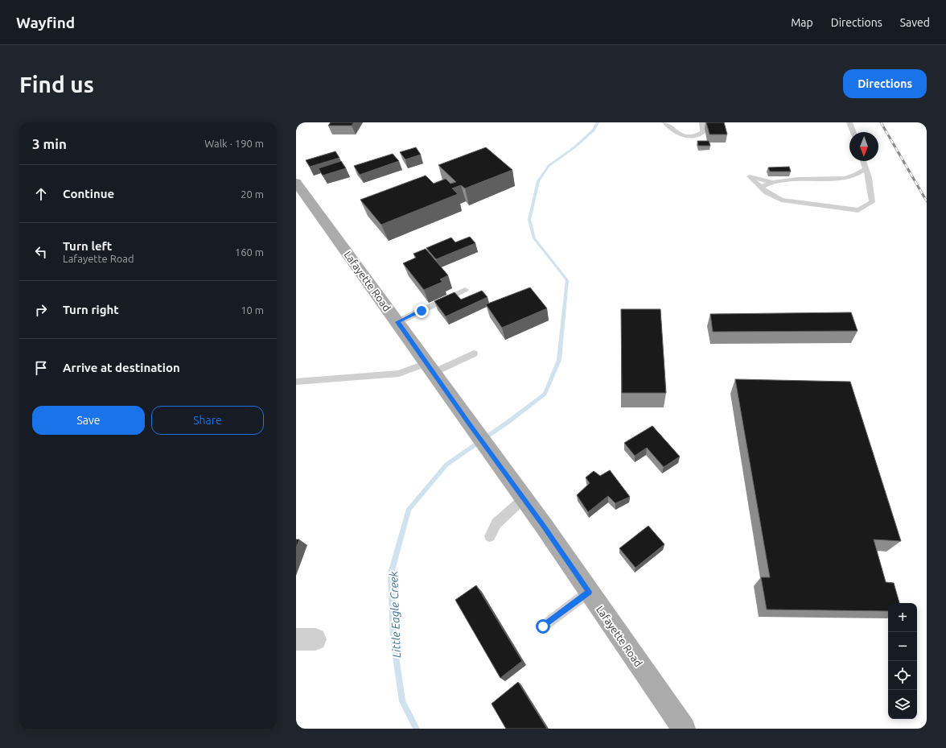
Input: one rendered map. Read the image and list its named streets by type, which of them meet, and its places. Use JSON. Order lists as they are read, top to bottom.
{
  "streets": {
    "main road": ["Lafayette Road"]
  },
  "water": ["Little Eagle Creek"],
  "north": "bottom",
  "page": {
    "header": "Wayfind",
    "nav": ["Map", "Directions", "Saved"],
    "buttons": [
      "Directions",
      ["Save", "Share"]
    ],
    "title": "Find us",
    "heading": ["3 min", "Walk · 190 m"],
    "list": [
      ["Continue", "20 m"],
      ["Turn left", "Lafayette Road", "160 m"],
      ["Turn right", "10 m"],
      "Arrive at destination"
    ],
    "map_buttons": ["+", "−"]
  }
}
